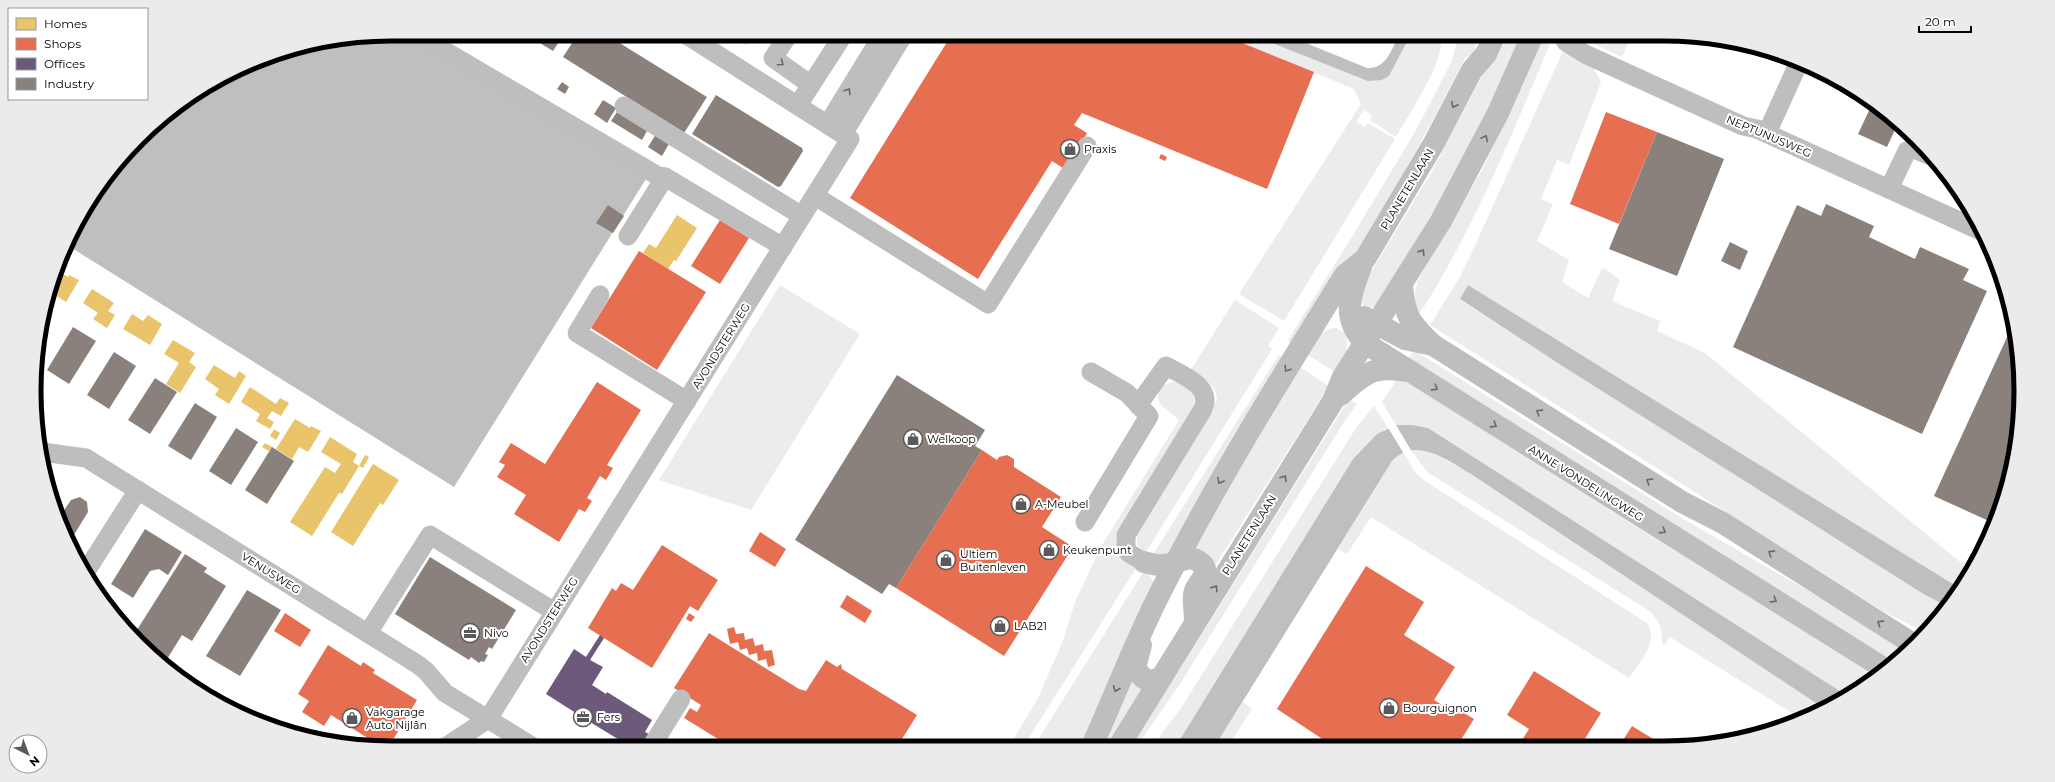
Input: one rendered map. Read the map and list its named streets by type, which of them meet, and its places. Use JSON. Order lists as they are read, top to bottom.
{
  "streets": {
    "main road": ["PLANETENLAAN", "ANNE VONDELINGWEG"],
    "street": ["NEPTUNUSWEG", "AVONDSTERWEG", "VENUSWEG"]
  },
  "crossings": [
    ["PLANETENLAAN", "ANNE VONDELINGWEG"],
    ["AVONDSTERWEG", "VENUSWEG"]
  ],
  "places": {
    "shop": [
      "Praxis",
      "Welkoop",
      "A-Meubel",
      "Keukenpunt",
      "Ultiem Buitenleven",
      "LAB21",
      "Bourguignon",
      "Vakgarage Auto Nijlân"
    ],
    "office": ["Nivo", "Fers"]
  },
  "legend": [
    "Homes",
    "Shops",
    "Offices",
    "Industry"
  ],
  "scale_bar": "20 m",
  "north": "bottom right"
}
